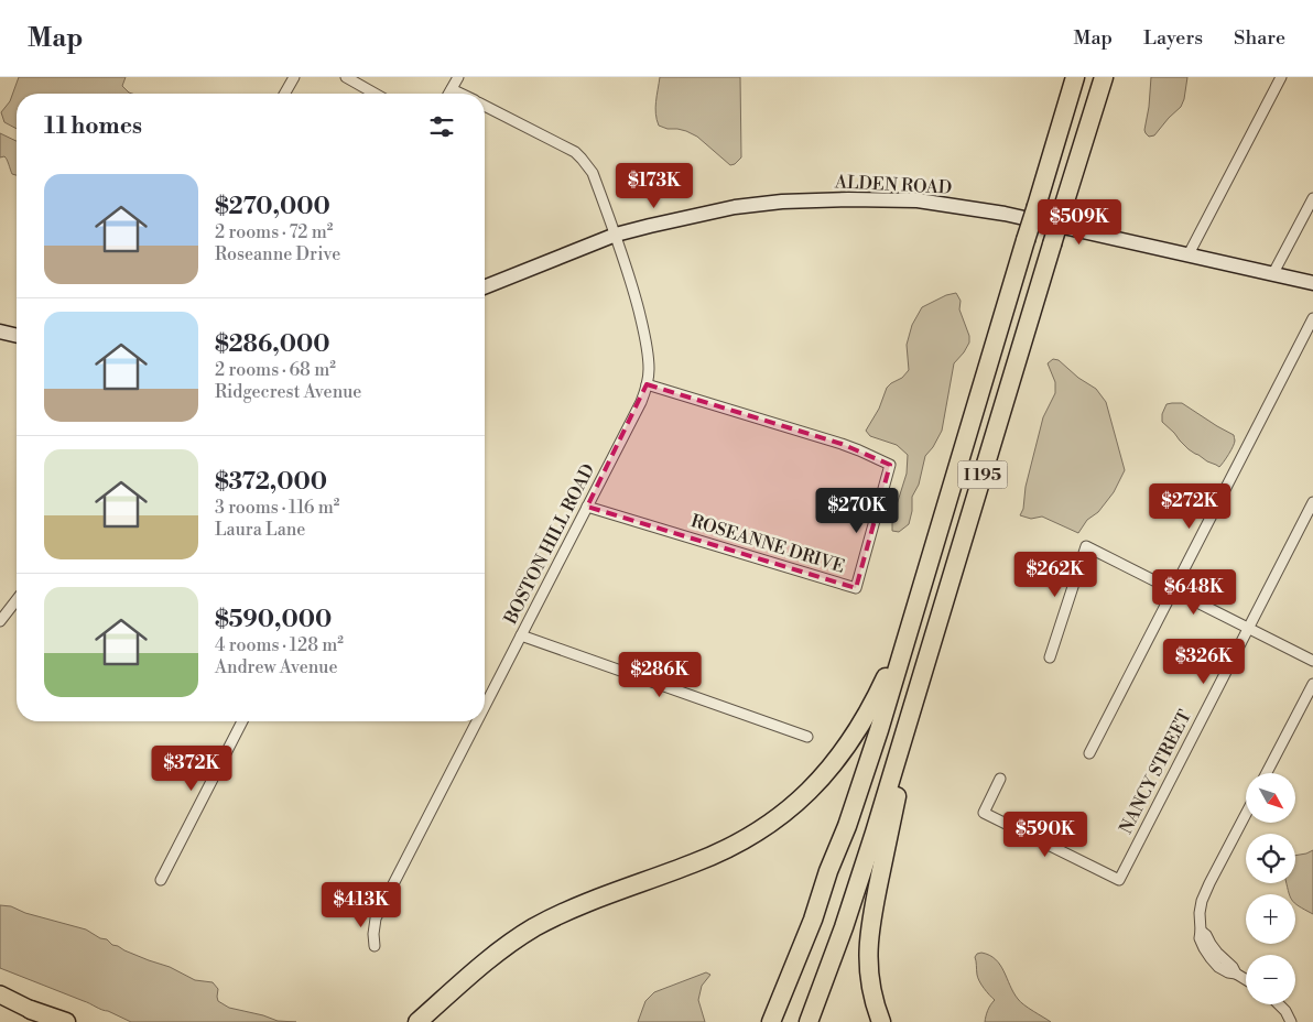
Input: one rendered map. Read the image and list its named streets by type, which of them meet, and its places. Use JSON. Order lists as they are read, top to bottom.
{
  "streets": {
    "highway": ["I 195"],
    "main road": ["ALDEN ROAD"],
    "street": ["BOSTON HILL ROAD", "ROSEANNE DRIVE", "NANCY STREET"]
  },
  "crossings": [
    ["ALDEN ROAD", "BOSTON HILL ROAD"],
    ["BOSTON HILL ROAD", "ROSEANNE DRIVE"]
  ],
  "north": "bottom right",
  "page": {
    "header": "Map",
    "nav": ["Map", "Layers", "Share"],
    "heading": "11 homes",
    "list": [
      {
        "name": "$270,000",
        "note": "2 rooms · 72 m² · Roseanne Drive"
      },
      {
        "name": "$286,000",
        "note": "2 rooms · 68 m² · Ridgecrest Avenue"
      },
      {
        "name": "$372,000",
        "note": "3 rooms · 116 m² · Laura Lane"
      },
      {
        "name": "$590,000",
        "note": "4 rooms · 128 m² · Andrew Avenue"
      }
    ],
    "price": [
      "$173K",
      "$509K",
      "$272K",
      "$270K",
      "$262K",
      "$648K",
      "$326K",
      "$286K",
      "$372K",
      "$590K",
      "$413K"
    ],
    "map_buttons": ["+", "−"]
  }
}
